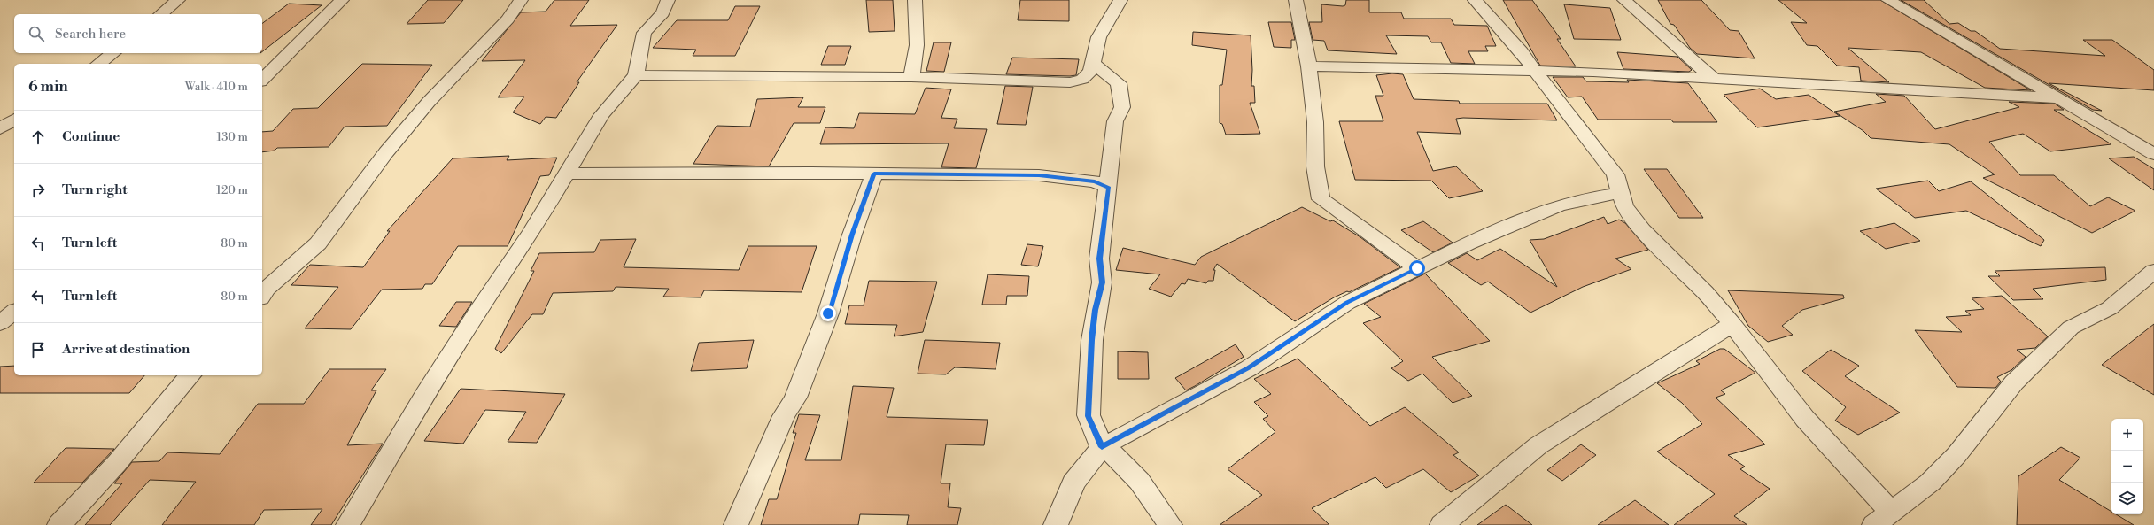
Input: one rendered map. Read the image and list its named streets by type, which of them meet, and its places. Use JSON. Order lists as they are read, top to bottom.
{
  "page": {
    "search": "Search here",
    "heading": ["6 min", "Walk · 410 m"],
    "list": [
      ["Continue", "130 m"],
      ["Turn right", "120 m"],
      ["Turn left", "80 m"],
      ["Turn left", "80 m"],
      "Arrive at destination"
    ],
    "map_buttons": ["+", "−"]
  }
}
